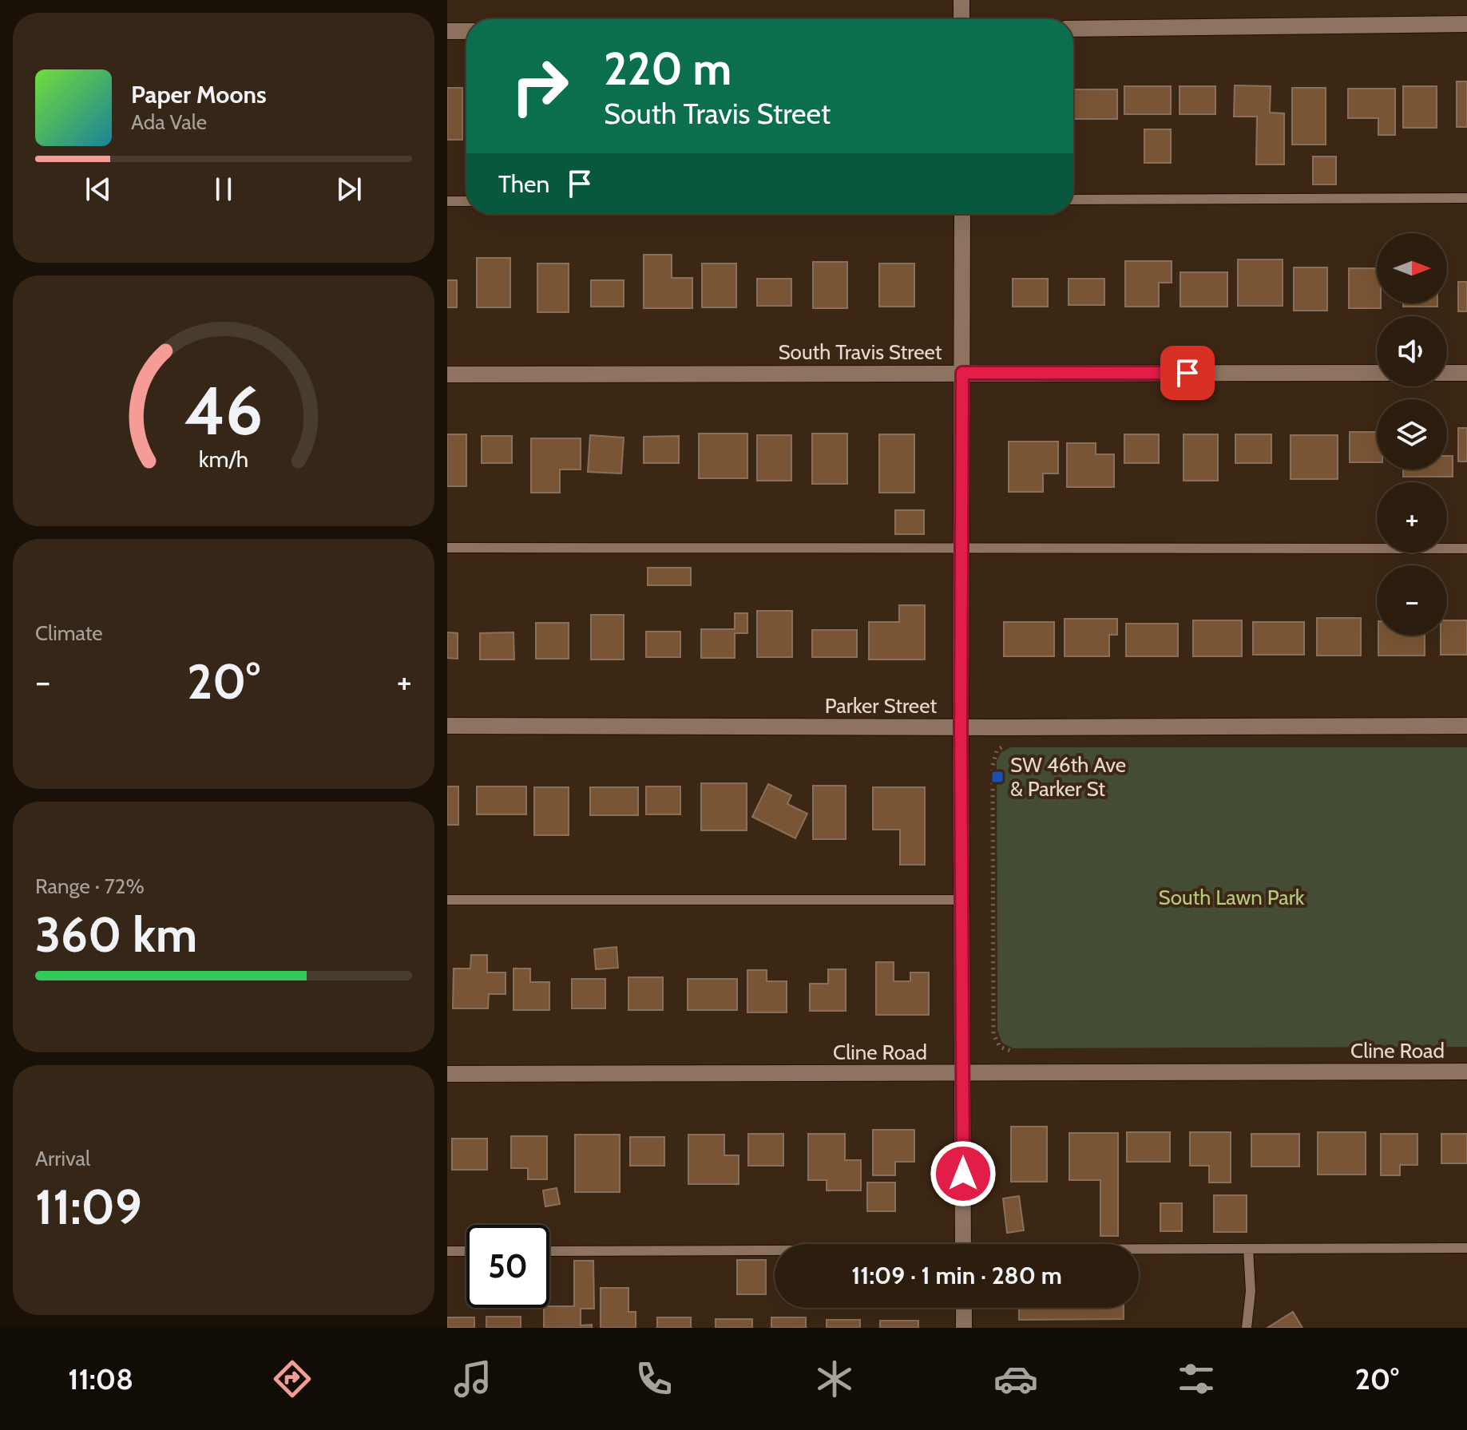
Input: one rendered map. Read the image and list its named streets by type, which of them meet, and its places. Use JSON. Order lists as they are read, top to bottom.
{
  "streets": {
    "street": ["South Travis Street", "Parker Street", "Cline Road"]
  },
  "parks": ["South Lawn Park"],
  "places": {
    "transit": ["SW 46th Ave & Parker St"]
  },
  "north": "right",
  "page": {
    "turn": ["220 m", "South Travis Street"],
    "song": ["Paper Moons", "Ada Vale"],
    "then": "Then",
    "map_buttons": ["+", "−"],
    "tile": [
      "Climate",
      ["Range · 72%", "360 km"],
      ["Arrival", "11:09"]
    ],
    "heat": ["−", "20°", "+"],
    "limit": "50",
    "trip": "11:09 · 1 min · 280 m",
    "tabs": ["11:08", "20°"],
    "gauge": ["46", "km/h"]
  }
}
